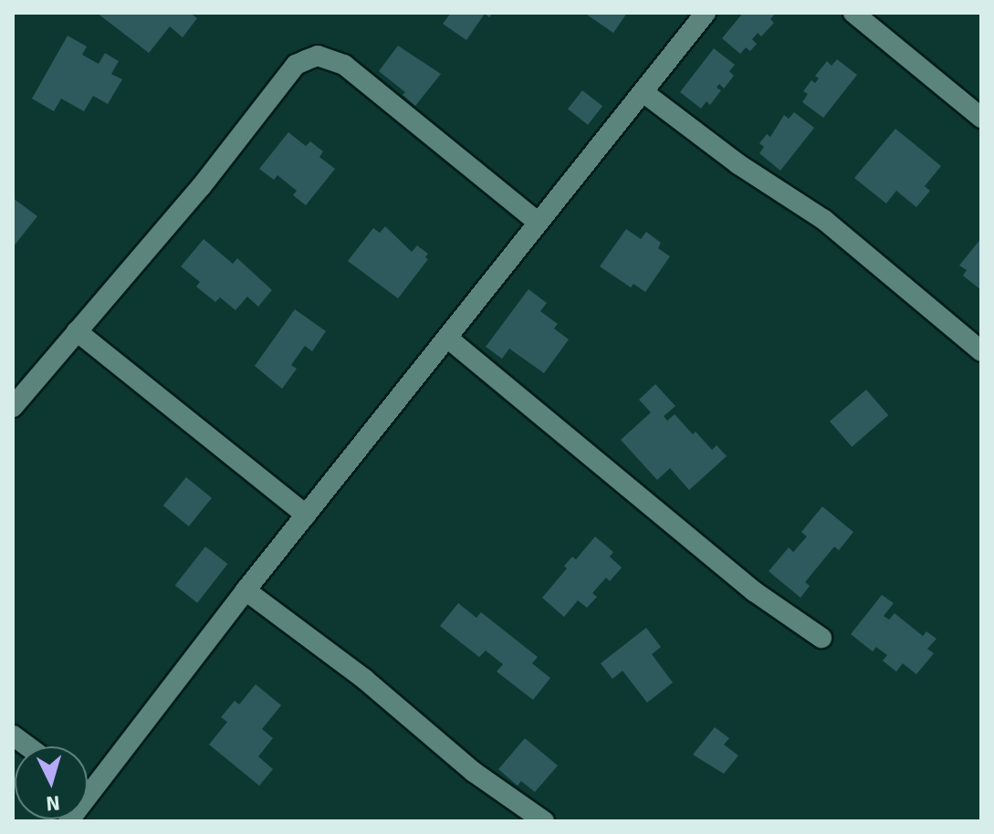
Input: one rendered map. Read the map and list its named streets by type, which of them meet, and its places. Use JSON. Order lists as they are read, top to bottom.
{
  "north": "bottom"
}
